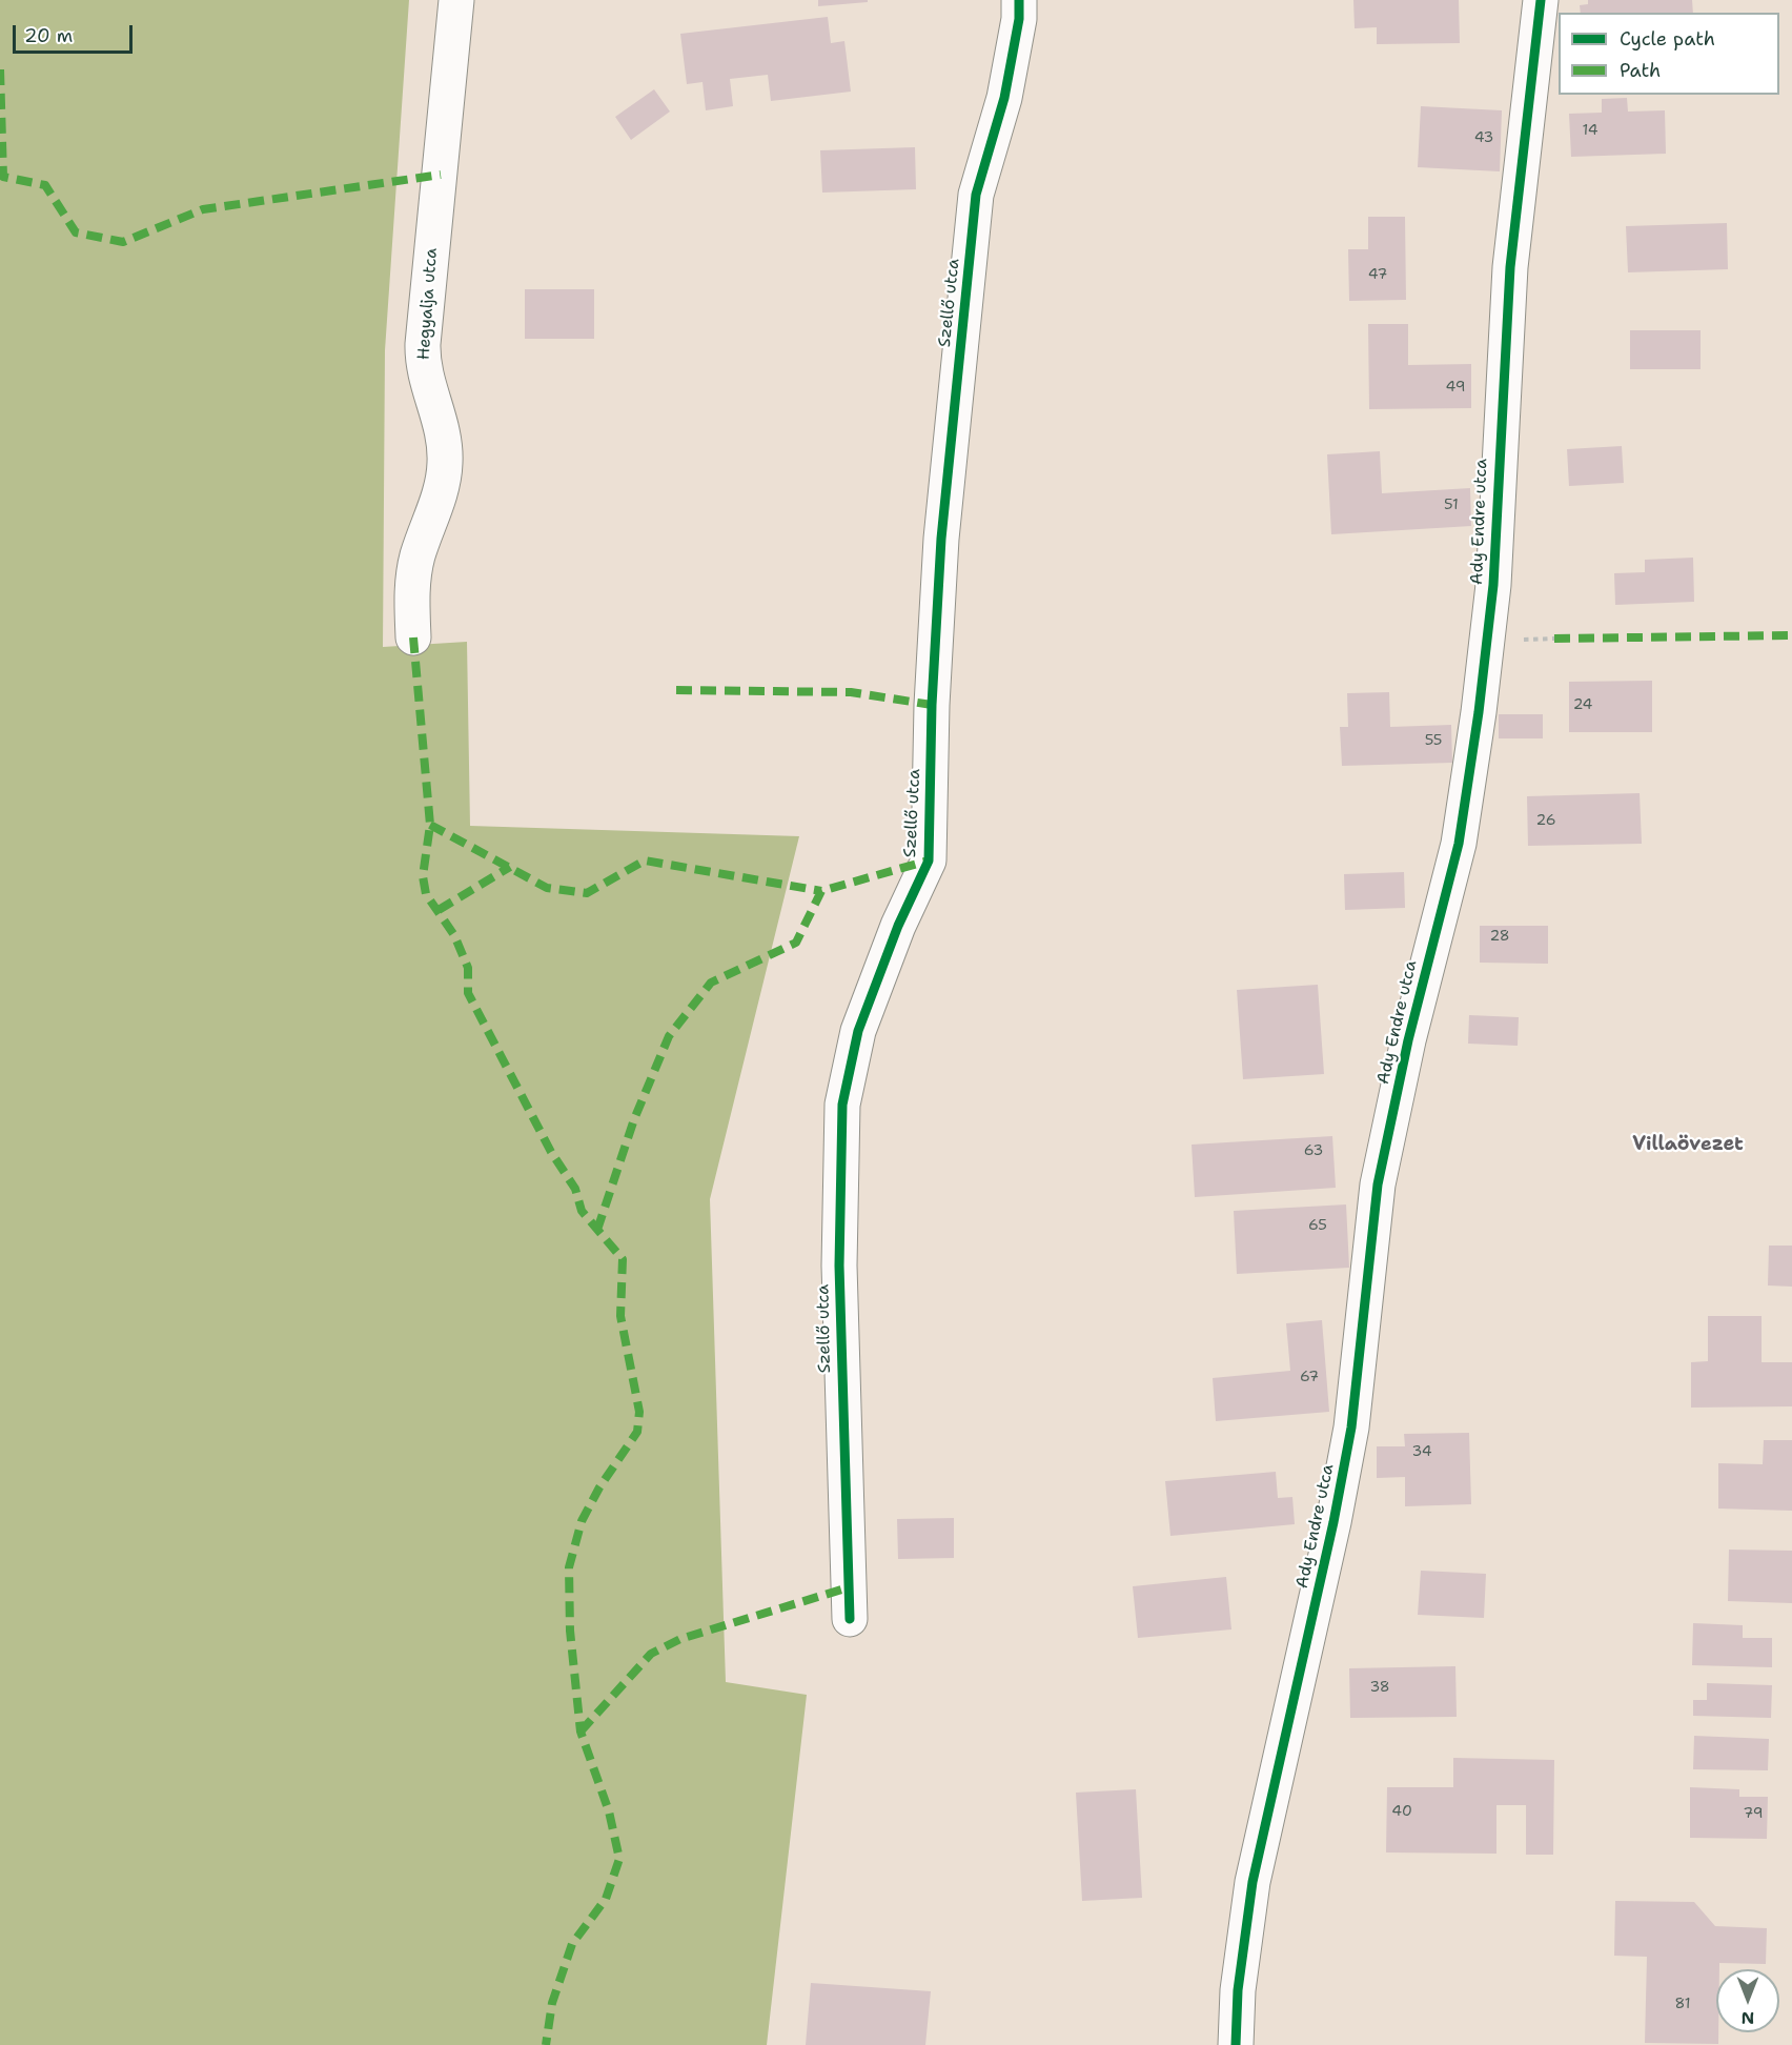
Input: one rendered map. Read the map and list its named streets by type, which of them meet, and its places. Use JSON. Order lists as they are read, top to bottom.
{
  "streets": {
    "street": ["Szellő utca", "Hegyalja utca", "Ady Endre utca"]
  },
  "districts": ["Villaövezet"],
  "house_numbers": [
    "14",
    "43",
    "47",
    "49",
    "51",
    "24",
    "55",
    "26",
    "28",
    "63",
    "65",
    "67",
    "34",
    "38",
    "40",
    "79",
    "81"
  ],
  "legend": ["Cycle path", "Path"],
  "scale_bar": "20 m",
  "north": "bottom"
}
